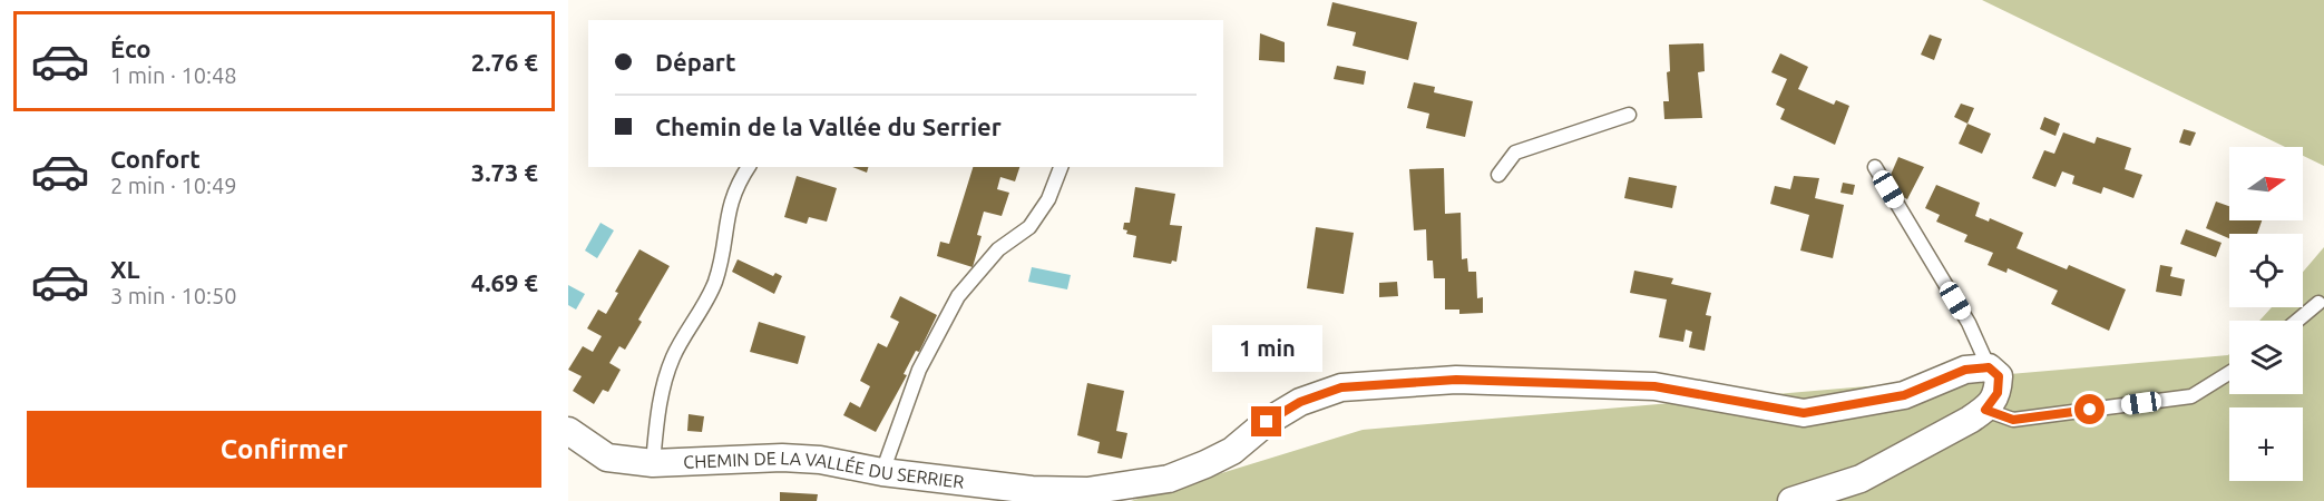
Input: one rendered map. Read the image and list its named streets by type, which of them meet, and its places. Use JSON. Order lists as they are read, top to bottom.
{
  "streets": {
    "street": ["CHEMIN DE LA VALLÉE DU SERRIER"]
  },
  "north": "right",
  "page": {
    "list": [
      {
        "name": "Éco",
        "note": "1 min · 10:48",
        "value": "2.76 €"
      },
      {
        "name": "Confort",
        "note": "2 min · 10:49",
        "value": "3.73 €"
      },
      {
        "name": "XL",
        "note": "3 min · 10:50",
        "value": "4.69 €"
      }
    ],
    "banner": ["Départ", "Chemin de la Vallée du Serrier"],
    "map_buttons": "+",
    "bubble": "1 min",
    "buttons": "Confirmer"
  }
}
